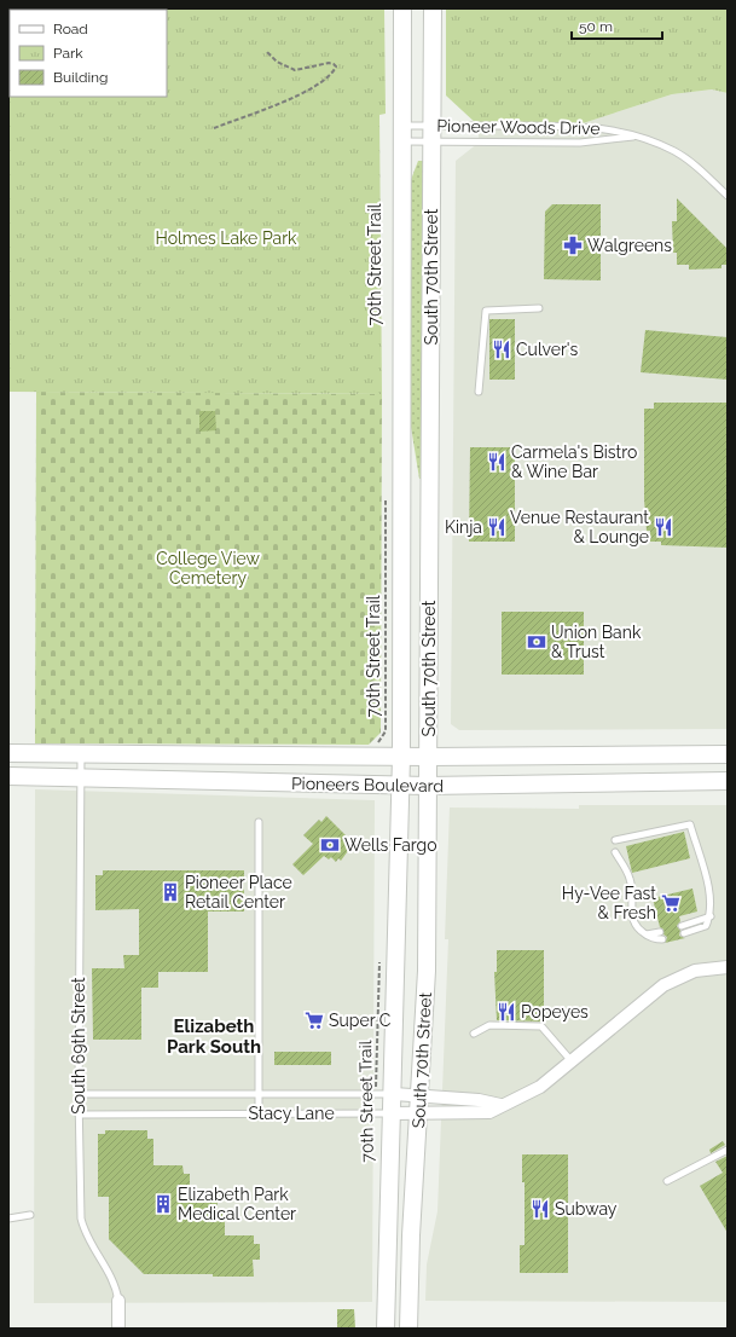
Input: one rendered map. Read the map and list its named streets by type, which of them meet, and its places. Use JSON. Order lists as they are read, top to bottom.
{
  "streets": {
    "main road": ["South 70th Street", "Pioneers Boulevard"],
    "street": ["South 69th Street", "Stacy Lane"],
    "lane": ["Pioneer Woods Drive"],
    "path": ["70th Street Trail"]
  },
  "crossings": [
    ["Pioneer Woods Drive", "South 70th Street"],
    ["70th Street Trail", "Pioneers Boulevard"],
    ["70th Street Trail", "Stacy Lane"],
    ["South 70th Street", "Pioneers Boulevard"],
    ["South 70th Street", "Stacy Lane"],
    ["Pioneers Boulevard", "South 69th Street"],
    ["South 69th Street", "Stacy Lane"]
  ],
  "districts": ["Elizabeth Park South"],
  "parks": ["Holmes Lake Park", "College View Cemetery"],
  "places": {
    "pharmacy": ["Walgreens"],
    "restaurant": [
      "Culver's",
      "Carmela's Bistro & Wine Bar",
      "Kinja",
      "Venue Restaurant & Lounge",
      "Popeyes",
      "Subway"
    ],
    "bank": ["Union Bank & Trust", "Wells Fargo"],
    "building": ["Pioneer Place Retail Center", "Elizabeth Park Medical Center"],
    "supermarket": ["Hy-Vee Fast & Fresh", "Super C"]
  },
  "legend": ["Road", "Park", "Building"],
  "scale_bar": "50 m"
}
